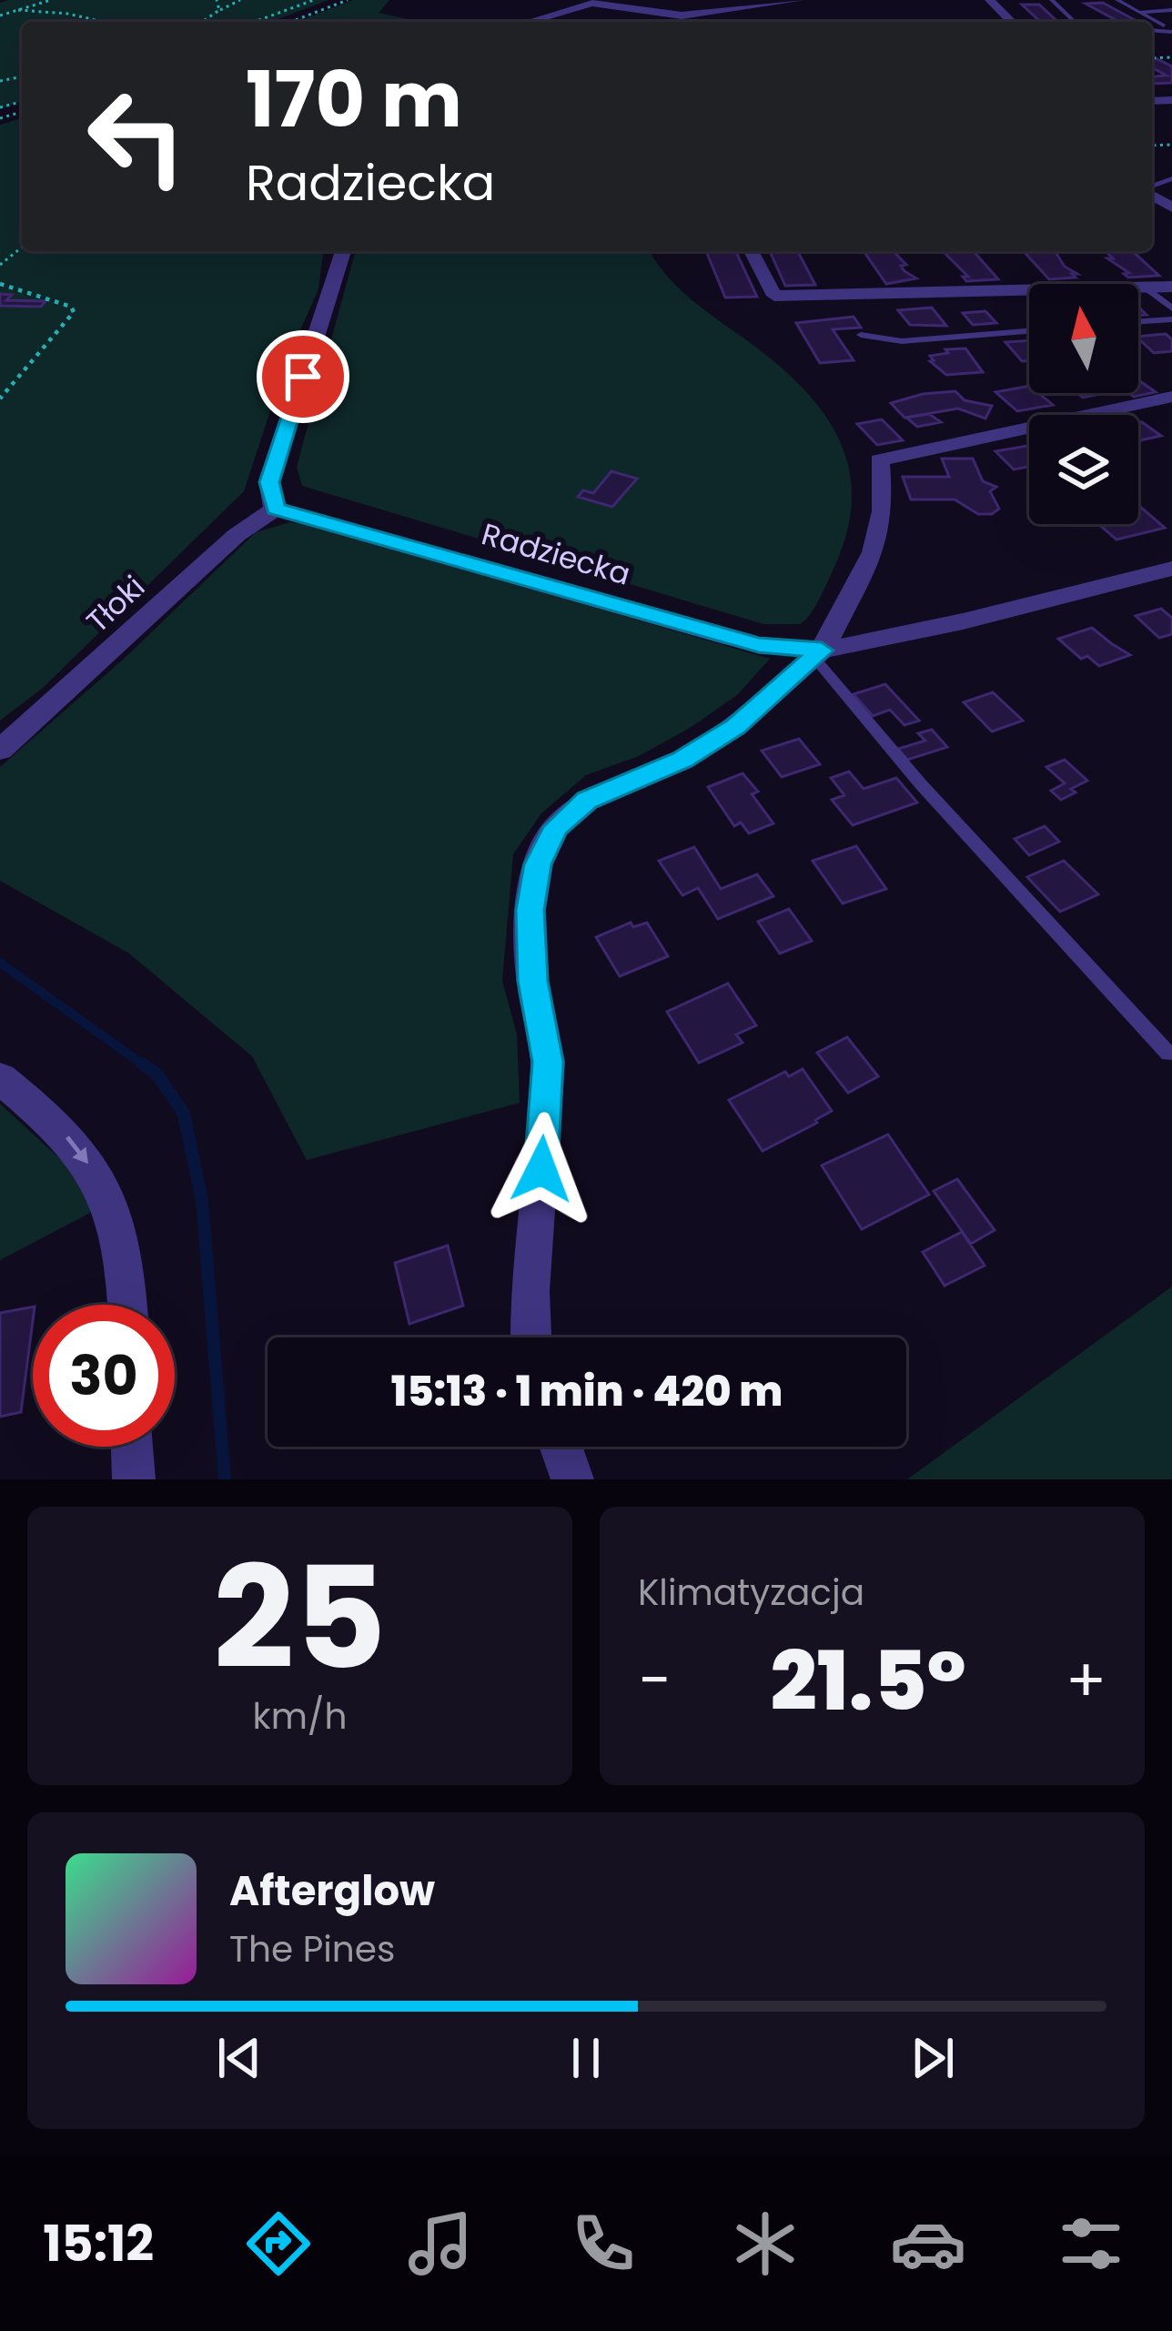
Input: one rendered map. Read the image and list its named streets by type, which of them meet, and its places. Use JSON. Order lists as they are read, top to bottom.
{
  "streets": {
    "street": ["Radziecka", "Tłoki"]
  },
  "crossings": [
    ["Radziecka", "Tłoki"]
  ],
  "north": "top",
  "page": {
    "turn": ["170 m", "Radziecka"],
    "limit": "30",
    "trip": "15:13 · 1 min · 420 m",
    "tile": [
      ["25", "km/h"],
      "Klimatyzacja"
    ],
    "heat": ["−", "21.5°", "+"],
    "song": ["Afterglow", "The Pines"],
    "tabs": "15:12"
  }
}
